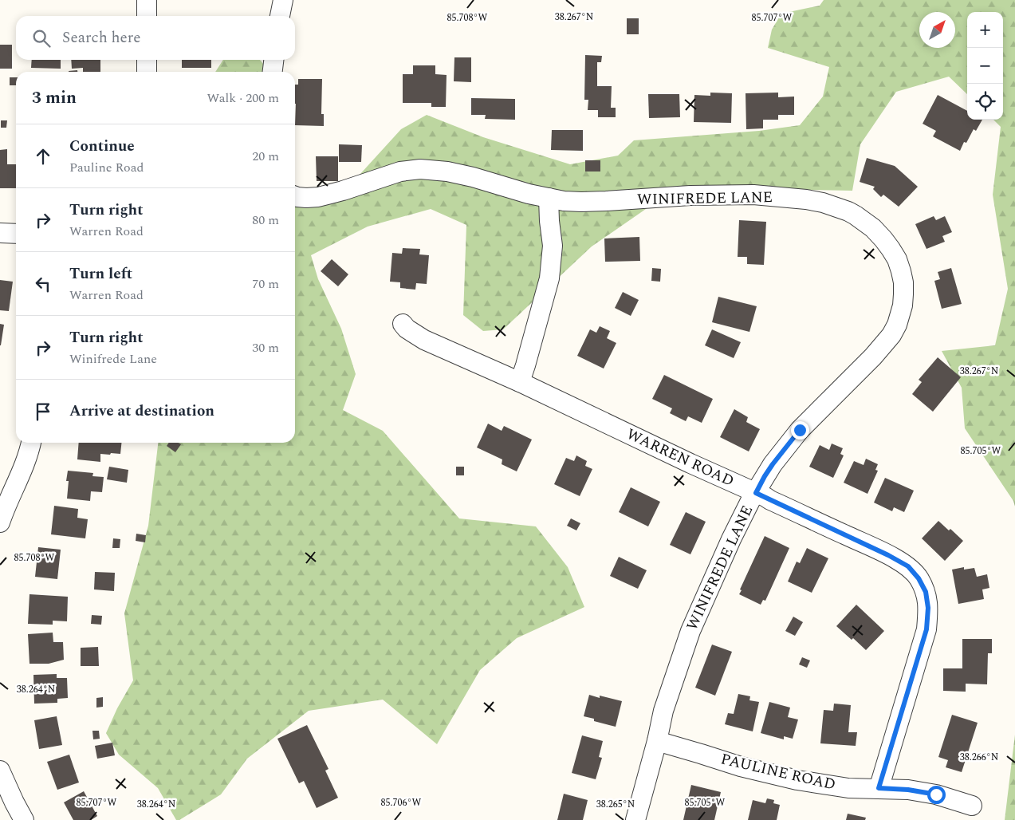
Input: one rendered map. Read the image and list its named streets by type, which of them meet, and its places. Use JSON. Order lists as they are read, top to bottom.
{
  "streets": {
    "street": ["WINIFREDE LANE", "WARREN ROAD", "PAULINE ROAD"]
  },
  "crossings": [
    ["WINIFREDE LANE", "WARREN ROAD"],
    ["WINIFREDE LANE", "PAULINE ROAD"],
    ["WARREN ROAD", "PAULINE ROAD"]
  ],
  "north": "top right",
  "page": {
    "map_buttons": ["+", "−"],
    "search": "Search here",
    "heading": ["3 min", "Walk · 200 m"],
    "list": [
      ["Continue", "Pauline Road", "20 m"],
      ["Turn right", "Warren Road", "80 m"],
      ["Turn left", "Warren Road", "70 m"],
      ["Turn right", "Winifrede Lane", "30 m"],
      "Arrive at destination"
    ]
  },
  "coordinates": [
    "38.267°N",
    "85.708°W",
    "85.707°W",
    "85.705°W",
    "38.264°N",
    "38.266°N",
    "85.706°W",
    "38.265°N"
  ]
}
